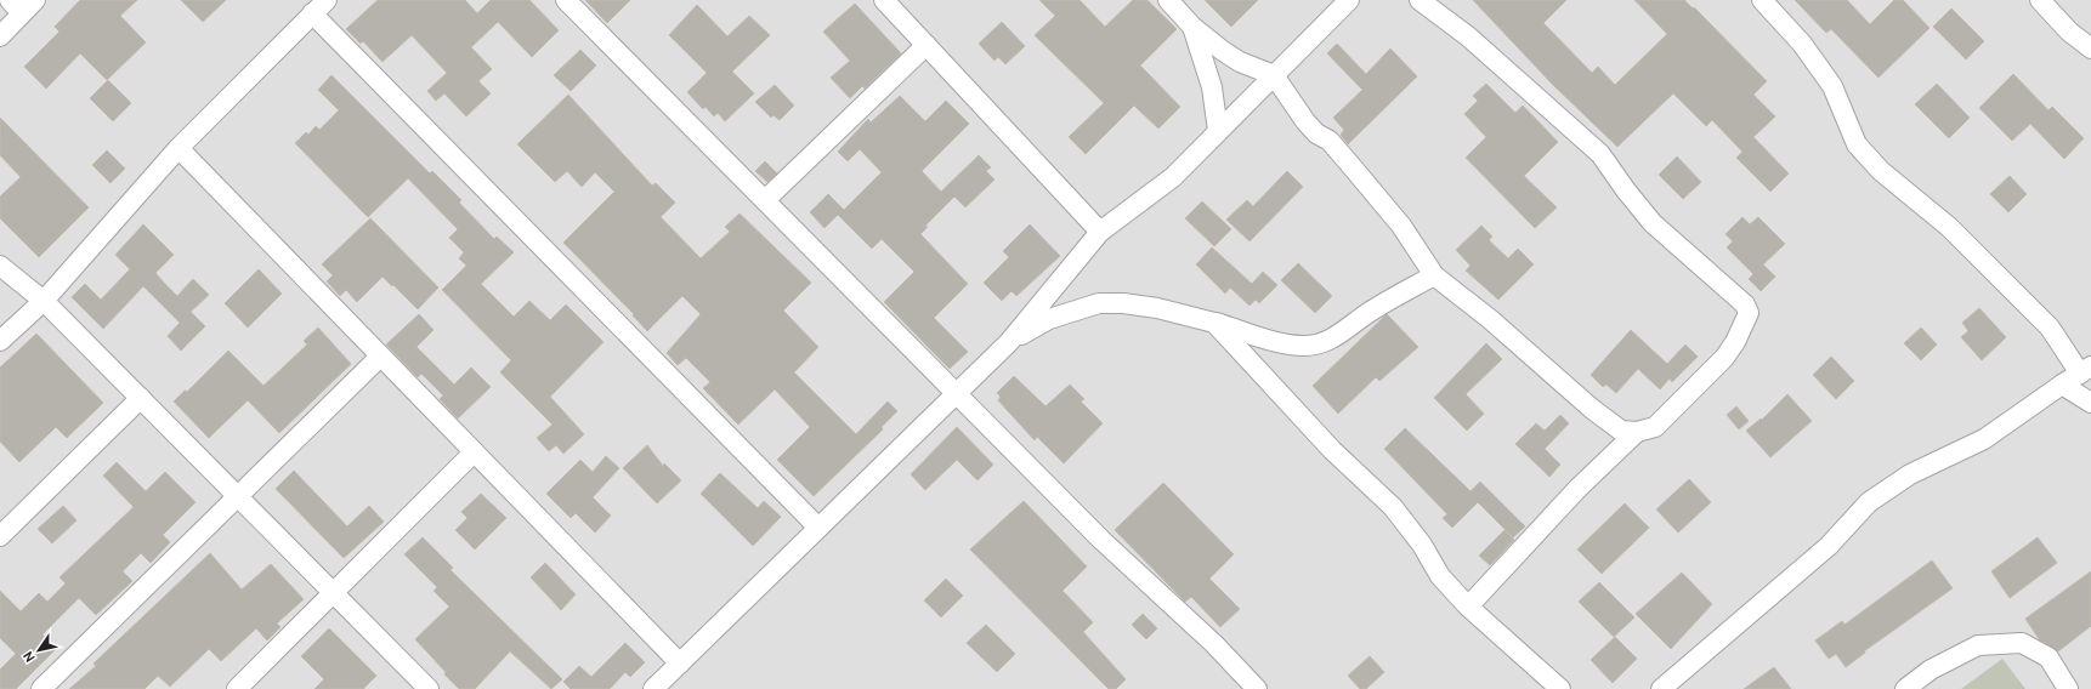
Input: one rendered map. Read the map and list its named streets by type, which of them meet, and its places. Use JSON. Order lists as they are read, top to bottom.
{
  "north": "bottom left"
}
